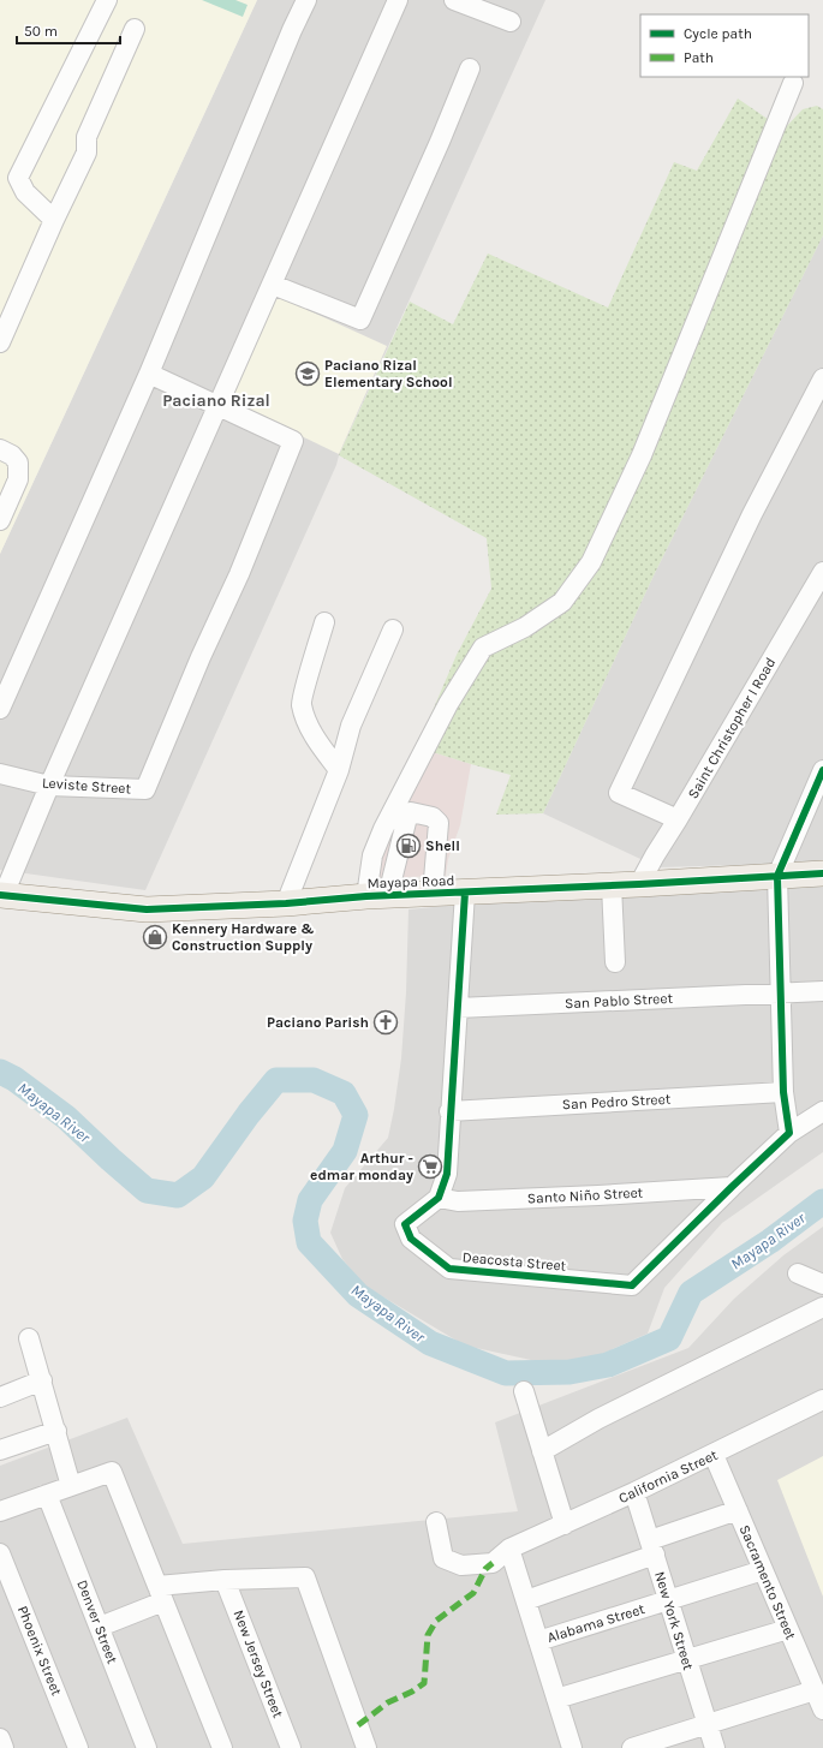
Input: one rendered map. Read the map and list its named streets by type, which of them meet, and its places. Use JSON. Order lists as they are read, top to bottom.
{
  "streets": {
    "main road": ["Mayapa Road"],
    "street": [
      "Saint Christopher I Road",
      "Leviste Street",
      "San Pablo Street",
      "San Pedro Street",
      "Santo Niño Street",
      "Deacosta Street",
      "California Street",
      "Sacramento Street",
      "New York Street",
      "Denver Street",
      "Alabama Street",
      "Phoenix Street",
      "New Jersey Street"
    ]
  },
  "crossings": [
    ["Saint Christopher I Road", "Mayapa Road"],
    ["Santo Niño Street", "Deacosta Street"],
    ["California Street", "Sacramento Street"],
    ["California Street", "New York Street"],
    ["Sacramento Street", "Alabama Street"],
    ["New York Street", "Alabama Street"]
  ],
  "districts": ["Paciano Rizal"],
  "water": ["Mayapa River"],
  "places": {
    "school or university": ["Paciano Rizal Elementary School"],
    "fuel station": ["Shell"],
    "shop": ["Kennery Hardware & Construction Supply"],
    "church": ["Paciano Parish"],
    "supermarket": ["Arthur - edmar monday"]
  },
  "legend": ["Cycle path", "Path"],
  "scale_bar": "50 m"
}
